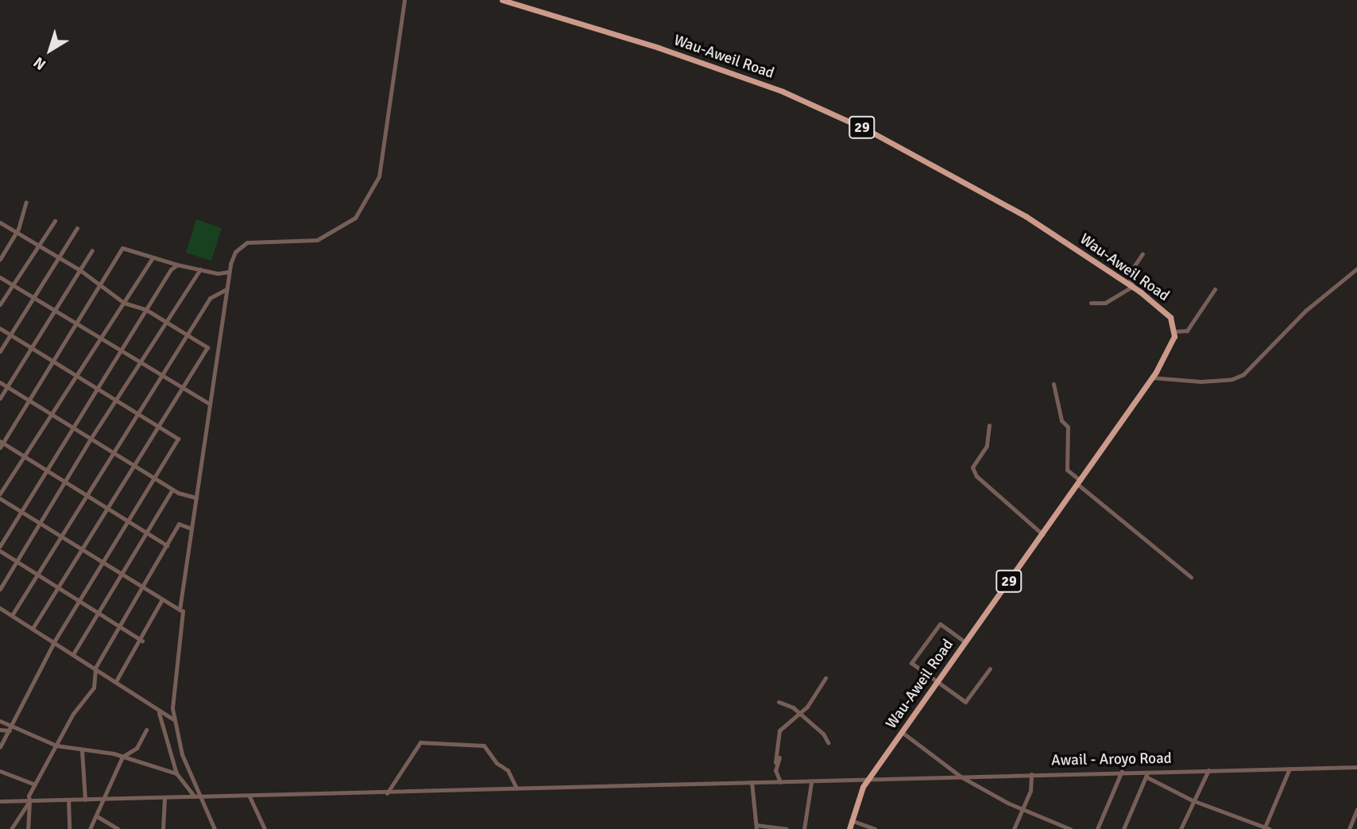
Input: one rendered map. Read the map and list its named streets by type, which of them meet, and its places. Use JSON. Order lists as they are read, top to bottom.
{
  "streets": {
    "main road": ["Wau-Aweil Road", "29"],
    "street": ["Awail - Aroyo Road"]
  },
  "crossings": [
    ["Wau-Aweil Road", "Awail - Aroyo Road"]
  ],
  "north": "bottom left"
}
